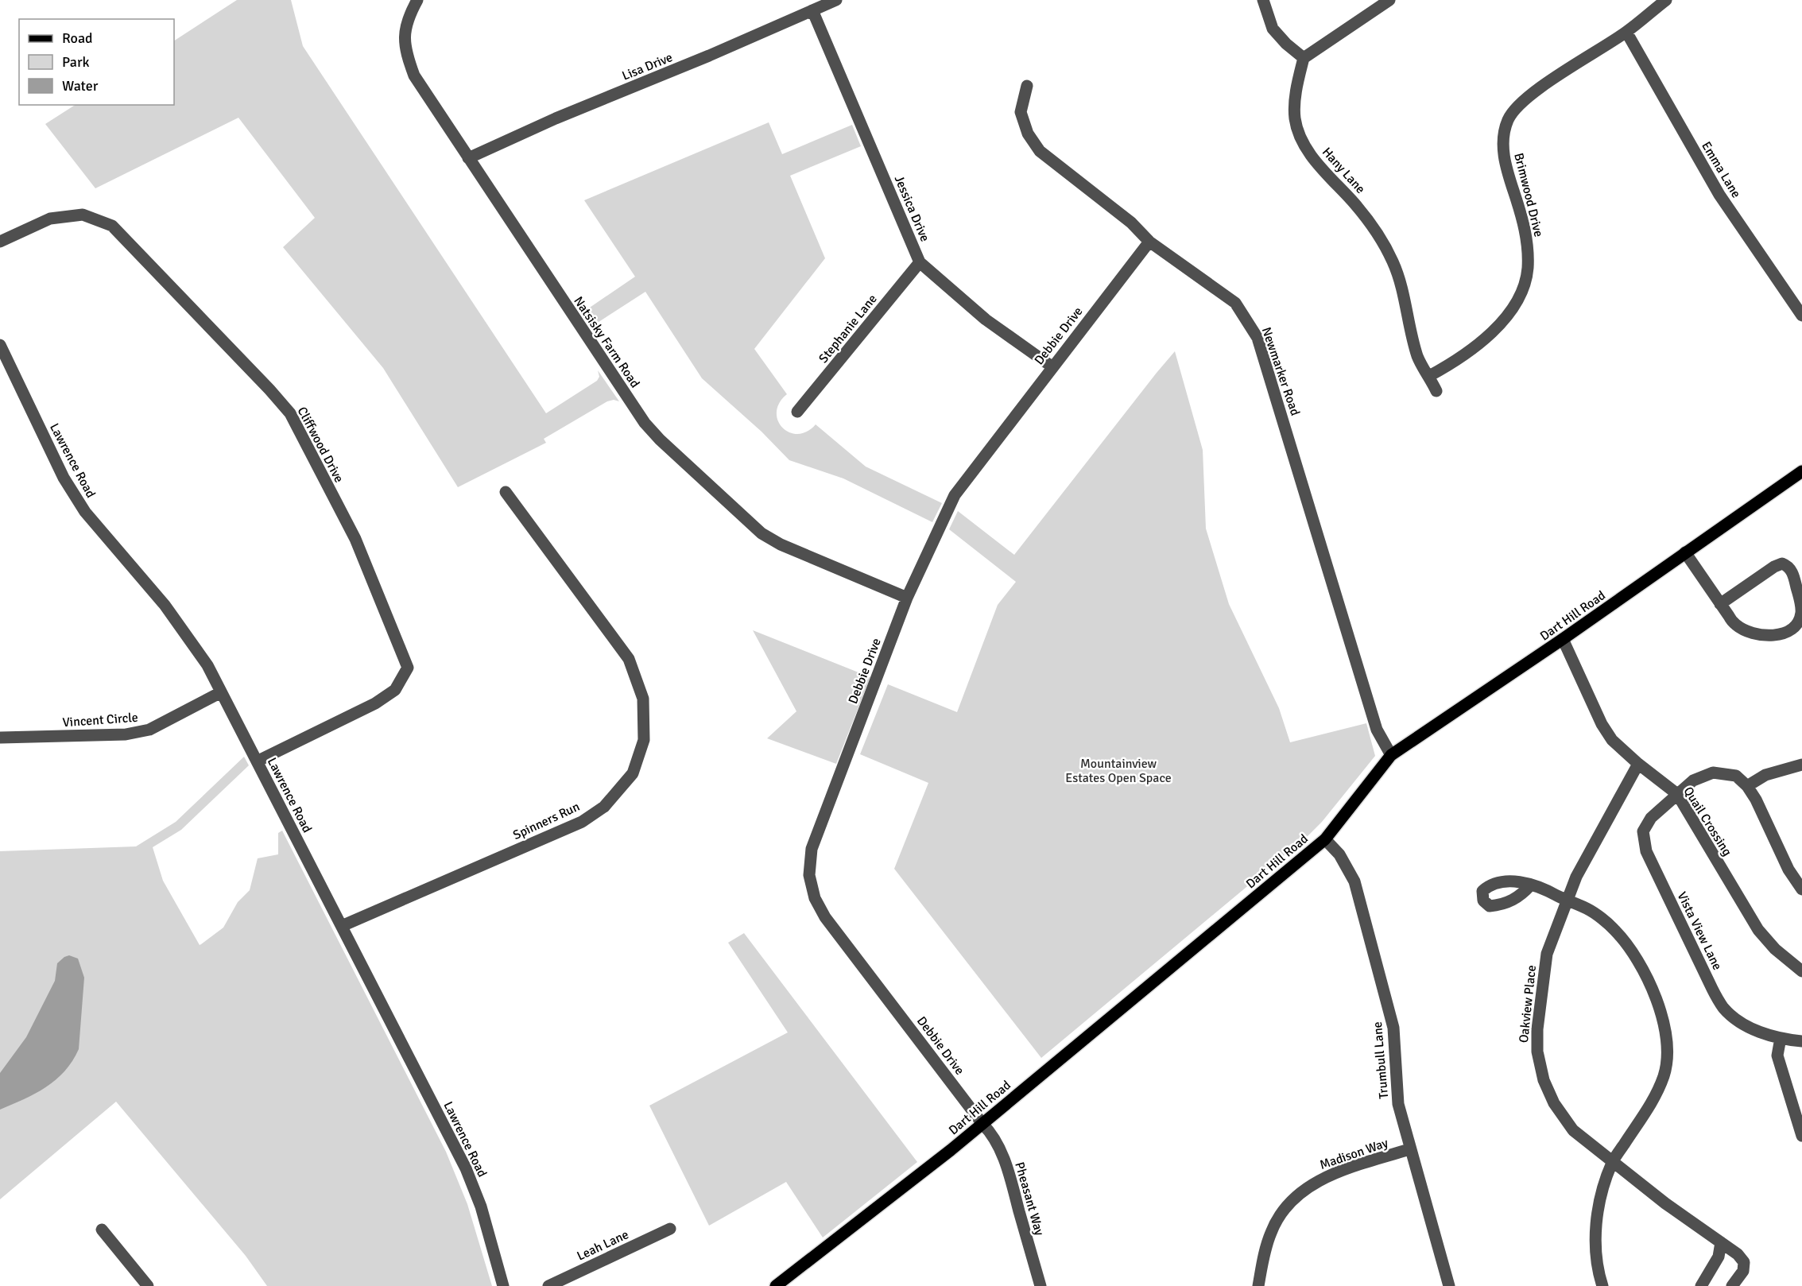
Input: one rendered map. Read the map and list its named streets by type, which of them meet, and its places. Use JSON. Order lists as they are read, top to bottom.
{
  "streets": {
    "main road": ["Dart Hill Road"],
    "street": [
      "Lisa Drive",
      "Emma Lane",
      "Hany Lane",
      "Brimwood Drive",
      "Jessica Drive",
      "Stephanie Lane",
      "Debbie Drive",
      "Natsisky Farm Road",
      "Newmarker Road",
      "Cliffwood Drive",
      "Lawrence Road",
      "Vincent Circle",
      "Spinners Run",
      "Quail Crossing",
      "Vista View Lane",
      "Oakview Place",
      "Trumbull Lane",
      "Madison Way",
      "Pheasant Way",
      "Leah Lane"
    ]
  },
  "crossings": [
    ["Lisa Drive", "Jessica Drive"],
    ["Lisa Drive", "Natsisky Farm Road"],
    ["Emma Lane", "Brimwood Drive"],
    ["Hany Lane", "Brimwood Drive"],
    ["Jessica Drive", "Stephanie Lane"],
    ["Jessica Drive", "Debbie Drive"],
    ["Debbie Drive", "Natsisky Farm Road"],
    ["Debbie Drive", "Newmarker Road"],
    ["Debbie Drive", "Dart Hill Road"],
    ["Debbie Drive", "Pheasant Way"],
    ["Newmarker Road", "Dart Hill Road"],
    ["Cliffwood Drive", "Lawrence Road"],
    ["Lawrence Road", "Vincent Circle"],
    ["Lawrence Road", "Spinners Run"],
    ["Dart Hill Road", "Quail Crossing"],
    ["Dart Hill Road", "Trumbull Lane"],
    ["Dart Hill Road", "Pheasant Way"],
    ["Quail Crossing", "Vista View Lane"],
    ["Quail Crossing", "Oakview Place"],
    ["Trumbull Lane", "Madison Way"]
  ],
  "parks": ["Mountainview Estates Open Space"],
  "legend": ["Road", "Park", "Water"]
}
